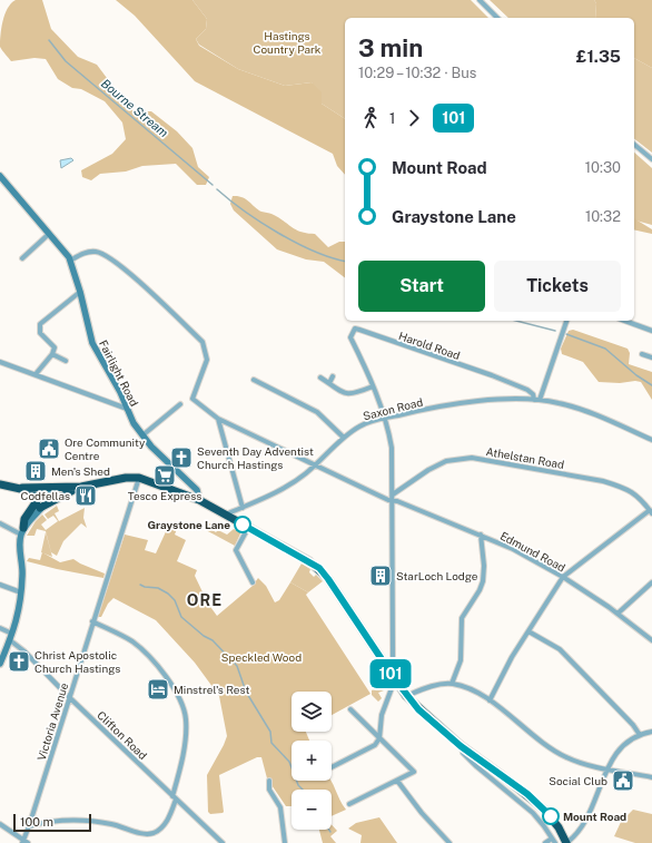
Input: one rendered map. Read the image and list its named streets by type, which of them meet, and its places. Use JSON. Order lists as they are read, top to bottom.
{
  "streets": {
    "street": [
      "Harold Road",
      "Fairlight Road",
      "Saxon Road",
      "Athelstan Road",
      "Edmund Road",
      "Victoria Avenue",
      "Clifton Road"
    ]
  },
  "crossings": [
    ["Harold Road", "Saxon Road"],
    ["Harold Road", "Athelstan Road"],
    ["Harold Road", "Edmund Road"],
    ["Fairlight Road", "Edmund Road"],
    ["Saxon Road", "Edmund Road"],
    ["Victoria Avenue", "Clifton Road"]
  ],
  "districts": ["ORE"],
  "water": ["Bourne Stream"],
  "parks": ["Hastings Country Park", "Speckled Wood"],
  "places": {
    "public building": ["Ore Community Centre", "Social Club"],
    "church": ["Seventh Day Adventist Church Hastings", "Christ Apostolic Church Hastings"],
    "building": ["Men's Shed", "StarLoch Lodge"],
    "supermarket": ["Tesco Express"],
    "restaurant": ["Codfellas"],
    "other": ["Graystone Lane", "Mount Road"],
    "hotel": ["Minstrel's Rest"]
  },
  "lines": ["bus line 101"],
  "scale_bar": "100 m",
  "page": {
    "on_map": "101",
    "heading": ["3 min", "10:29 – 10:32 · Bus", "£1.35"],
    "legs": ["1", "101"],
    "list": [
      {
        "name": "Mount Road",
        "value": "10:30"
      },
      {
        "name": "Graystone Lane",
        "value": "10:32"
      }
    ],
    "buttons": ["Start", "Tickets"],
    "map_buttons": ["+", "−"],
    "scale": "100 m"
  }
}
